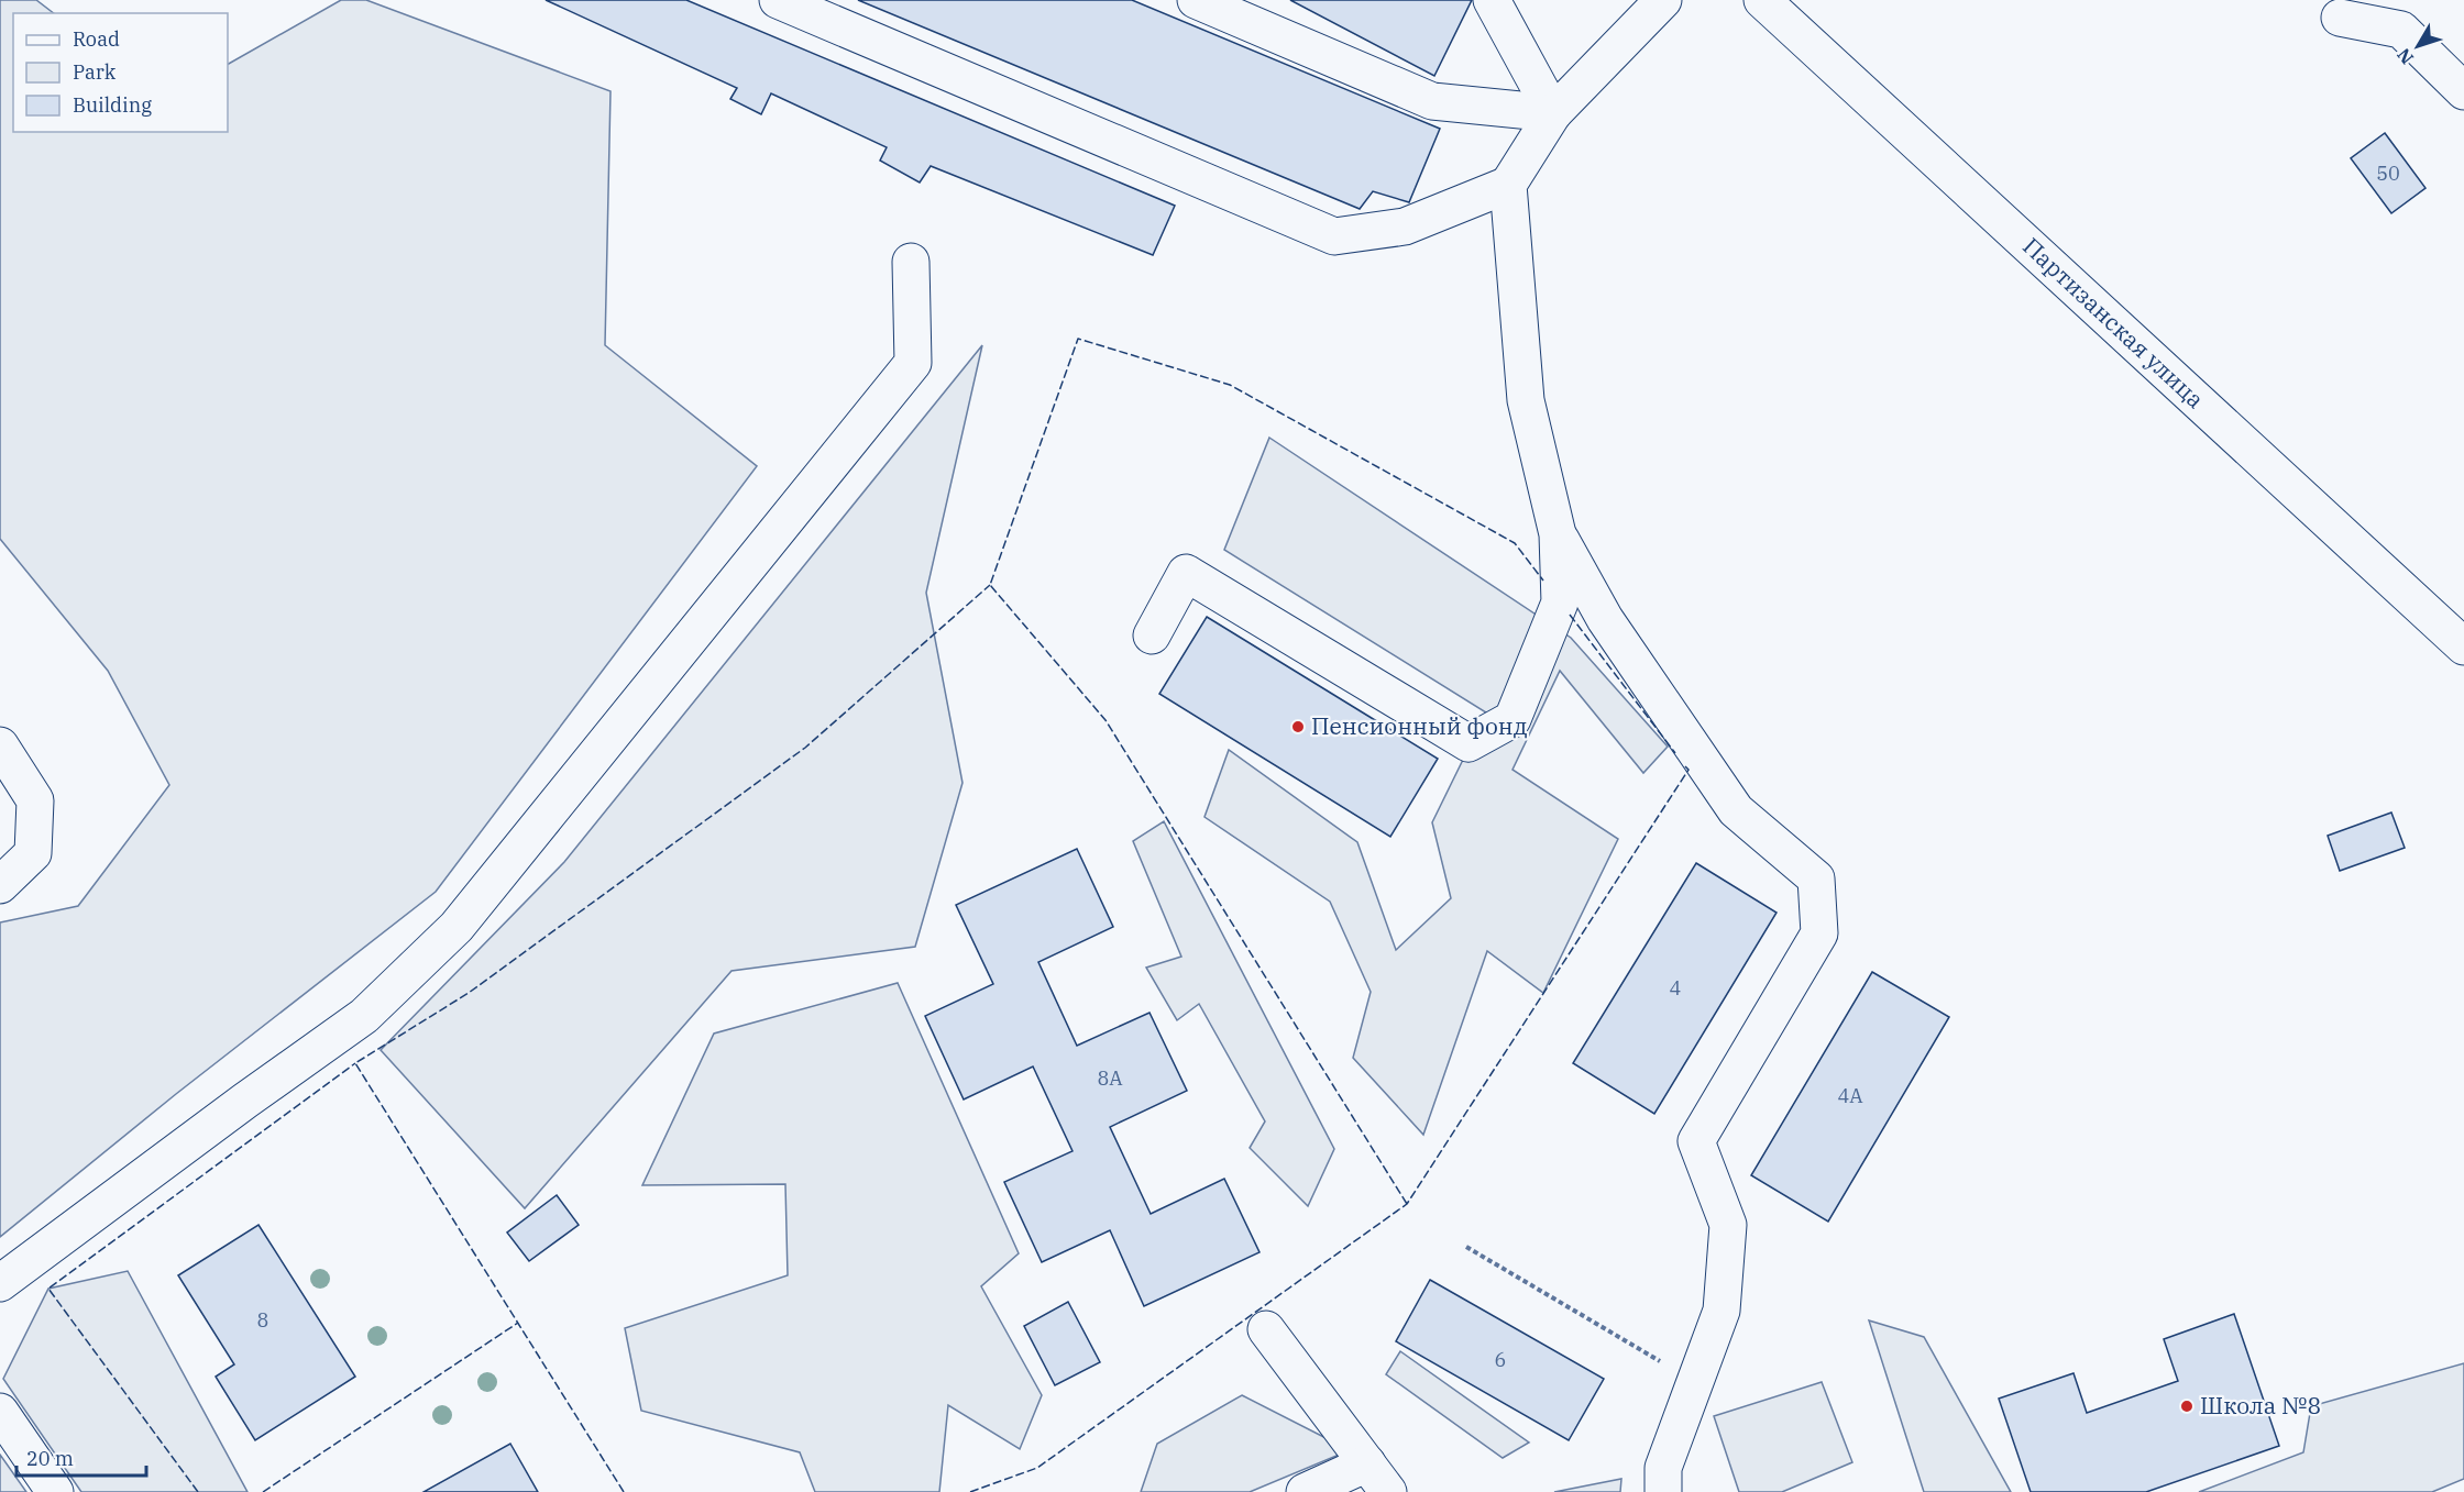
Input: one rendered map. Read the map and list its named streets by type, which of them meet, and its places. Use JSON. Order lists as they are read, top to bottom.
{
  "streets": {
    "main road": ["Партизанская улица"]
  },
  "places": ["Пенсионный фонд", "Школа №8"],
  "house_numbers": [
    "50",
    "4",
    "8А",
    "4А",
    "8",
    "6"
  ],
  "legend": ["Road", "Park", "Building"],
  "scale_bar": "20 m",
  "north": "bottom left"
}
